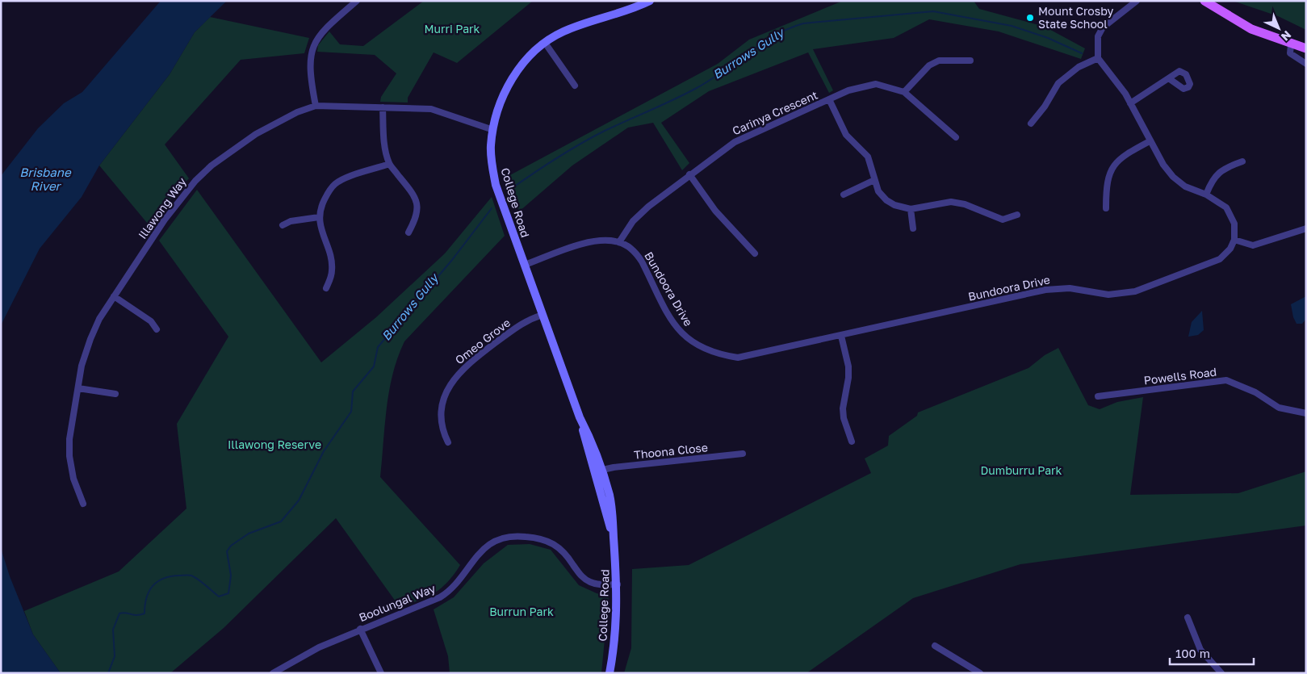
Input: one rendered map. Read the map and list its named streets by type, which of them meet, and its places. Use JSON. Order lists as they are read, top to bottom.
{
  "streets": {
    "main road": ["College Road"],
    "street": [
      "Carinya Crescent",
      "Illawong Way",
      "Bundoora Drive",
      "Omeo Grove",
      "Powells Road",
      "Thoona Close",
      "Boolungal Way"
    ]
  },
  "crossings": [
    ["Carinya Crescent", "Bundoora Drive"],
    ["College Road", "Illawong Way"],
    ["College Road", "Bundoora Drive"],
    ["College Road", "Omeo Grove"],
    ["College Road", "Thoona Close"],
    ["College Road", "Boolungal Way"]
  ],
  "water": ["Burrows Gully", "Brisbane River"],
  "parks": [
    "Murri Park",
    "Illawong Reserve",
    "Dumburru Park",
    "Burrun Park"
  ],
  "places": ["Mount Crosby State School"],
  "scale_bar": "100 m",
  "north": "bottom right"
}
